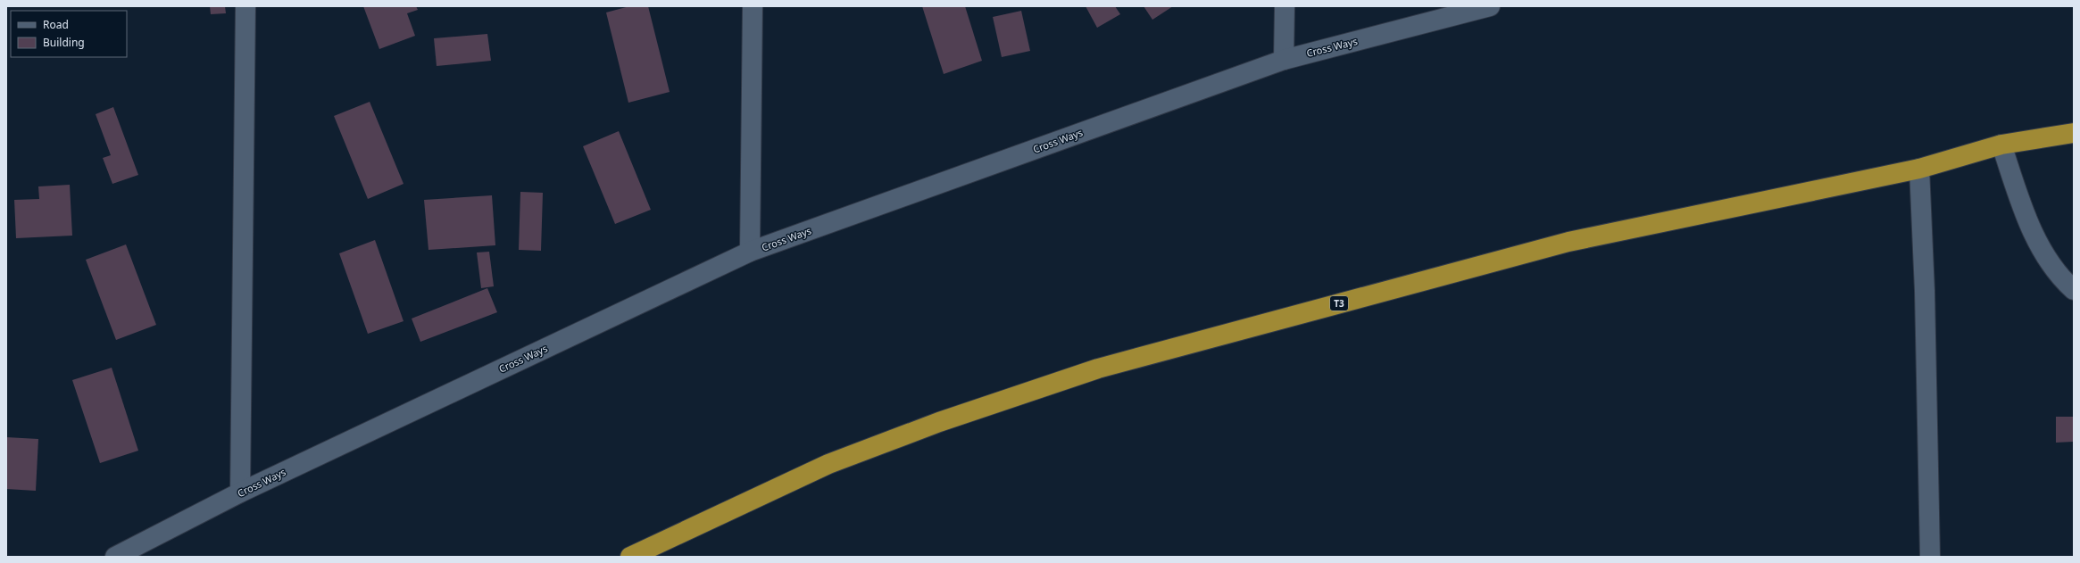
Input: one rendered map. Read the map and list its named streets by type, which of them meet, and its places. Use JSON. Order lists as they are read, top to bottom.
{
  "streets": {
    "highway": ["T3"],
    "street": ["Cross Ways"]
  },
  "legend": ["Road", "Building"]
}
